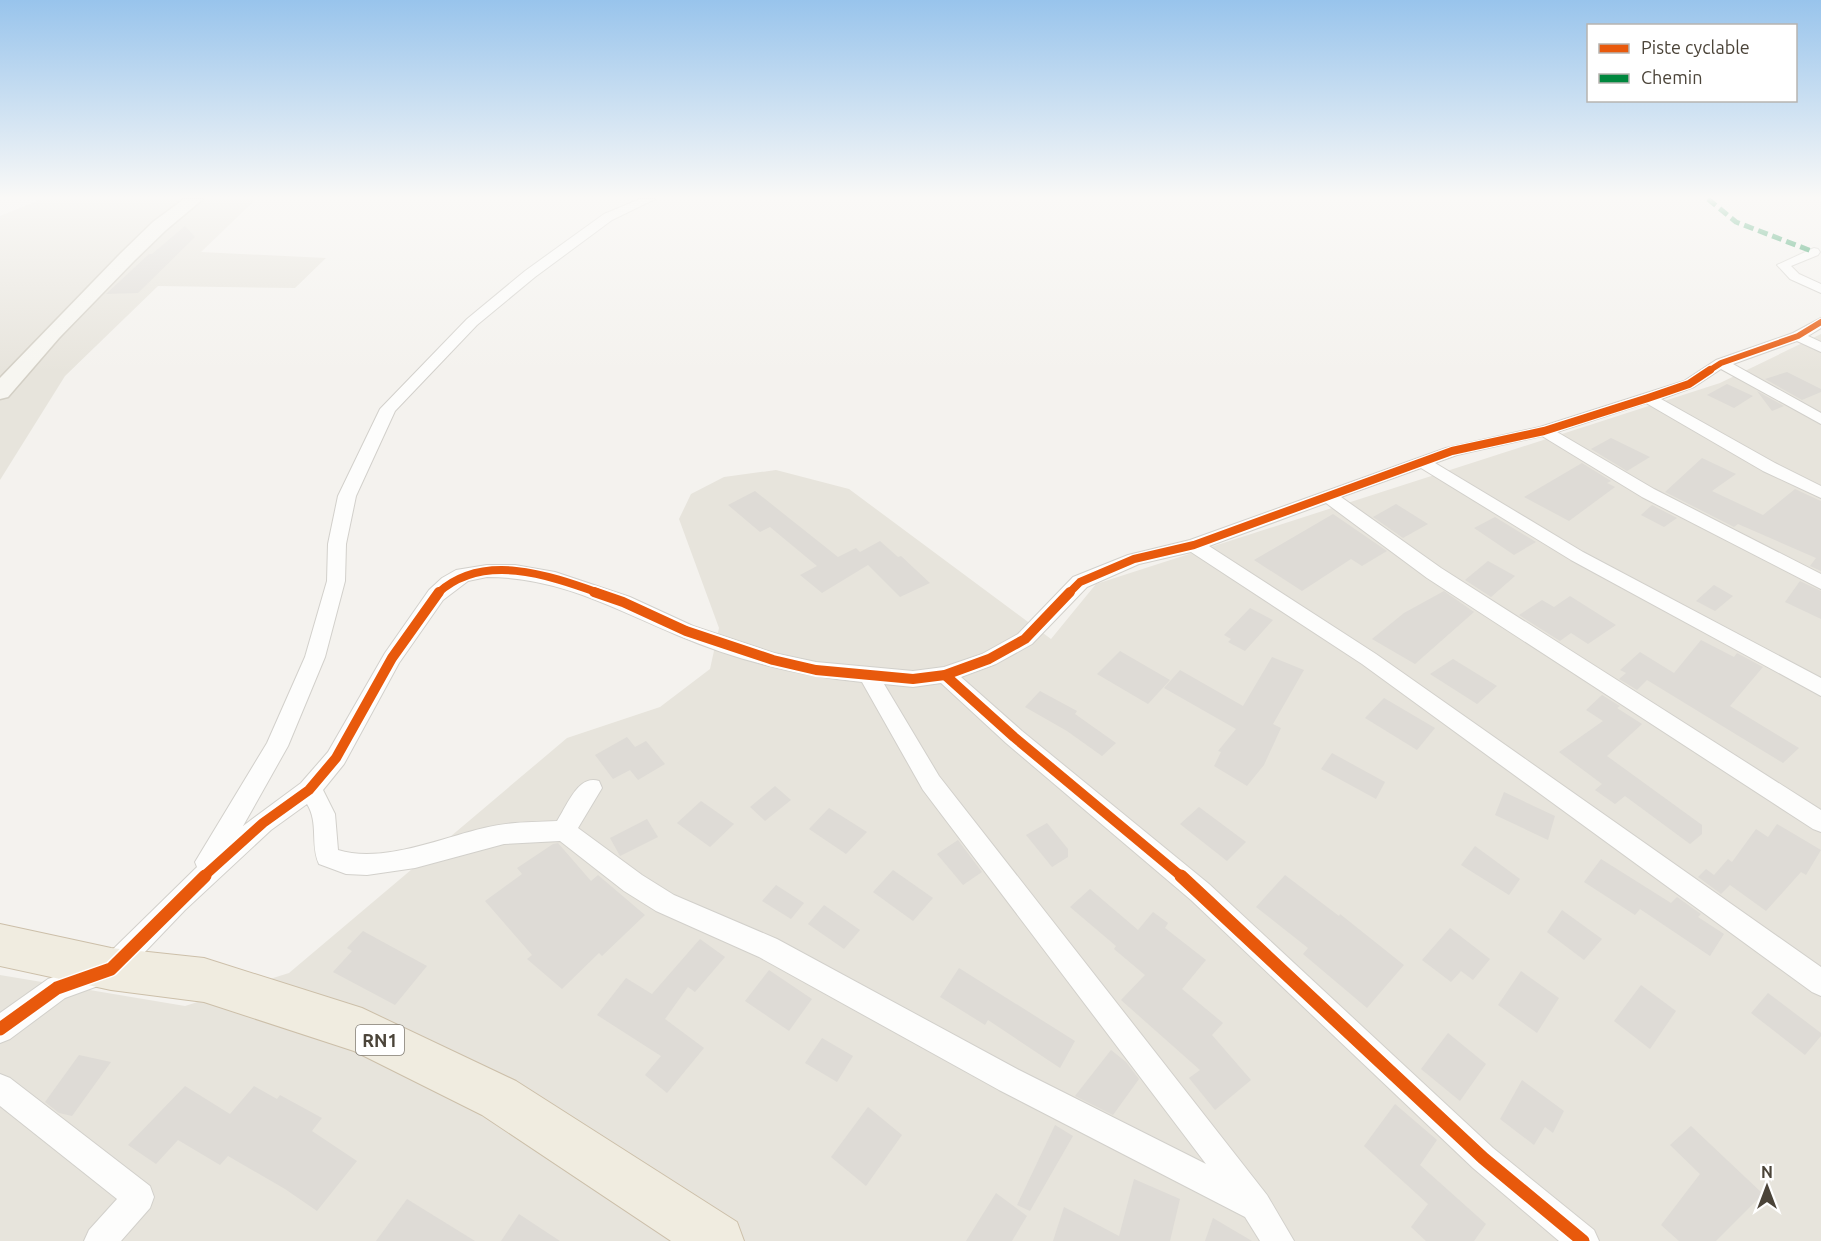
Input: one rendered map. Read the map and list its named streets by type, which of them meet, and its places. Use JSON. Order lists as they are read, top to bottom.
{
  "streets": {
    "highway": ["RN1"]
  },
  "legend": ["Piste cyclable", "Chemin"],
  "north": "top"
}
